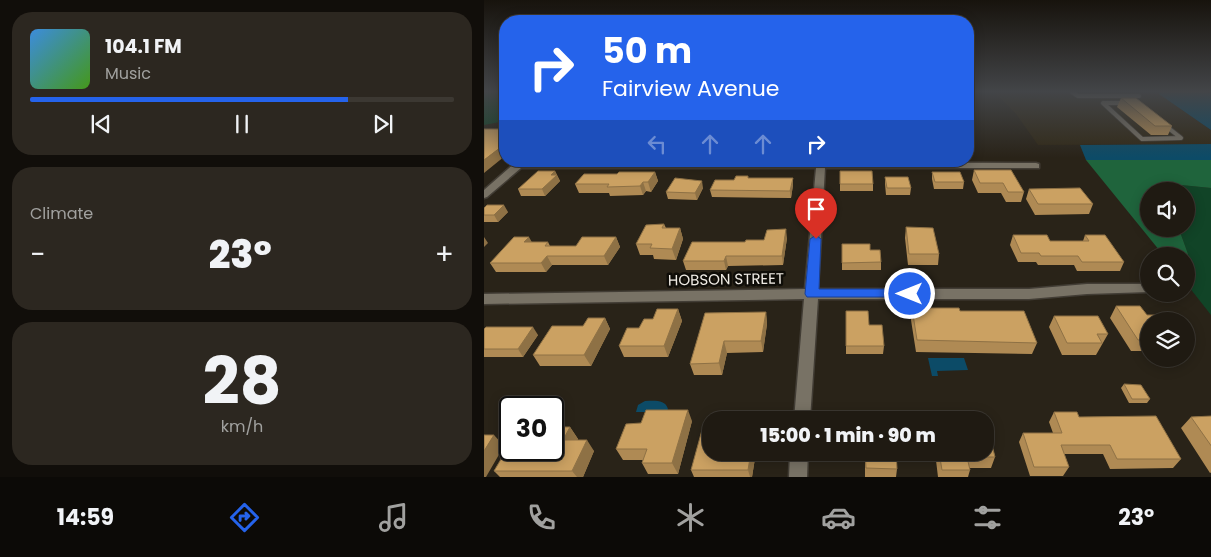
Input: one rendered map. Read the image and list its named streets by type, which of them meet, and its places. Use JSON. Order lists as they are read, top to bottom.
{
  "streets": {
    "street": ["HOBSON STREET"]
  },
  "page": {
    "turn": ["50 m", "Fairview Avenue"],
    "song": ["104.1 FM", "Music"],
    "tile": [
      "Climate",
      ["28", "km/h"]
    ],
    "heat": ["−", "23°", "+"],
    "limit": "30",
    "trip": "15:00 · 1 min · 90 m",
    "tabs": ["14:59", "23°"]
  }
}
